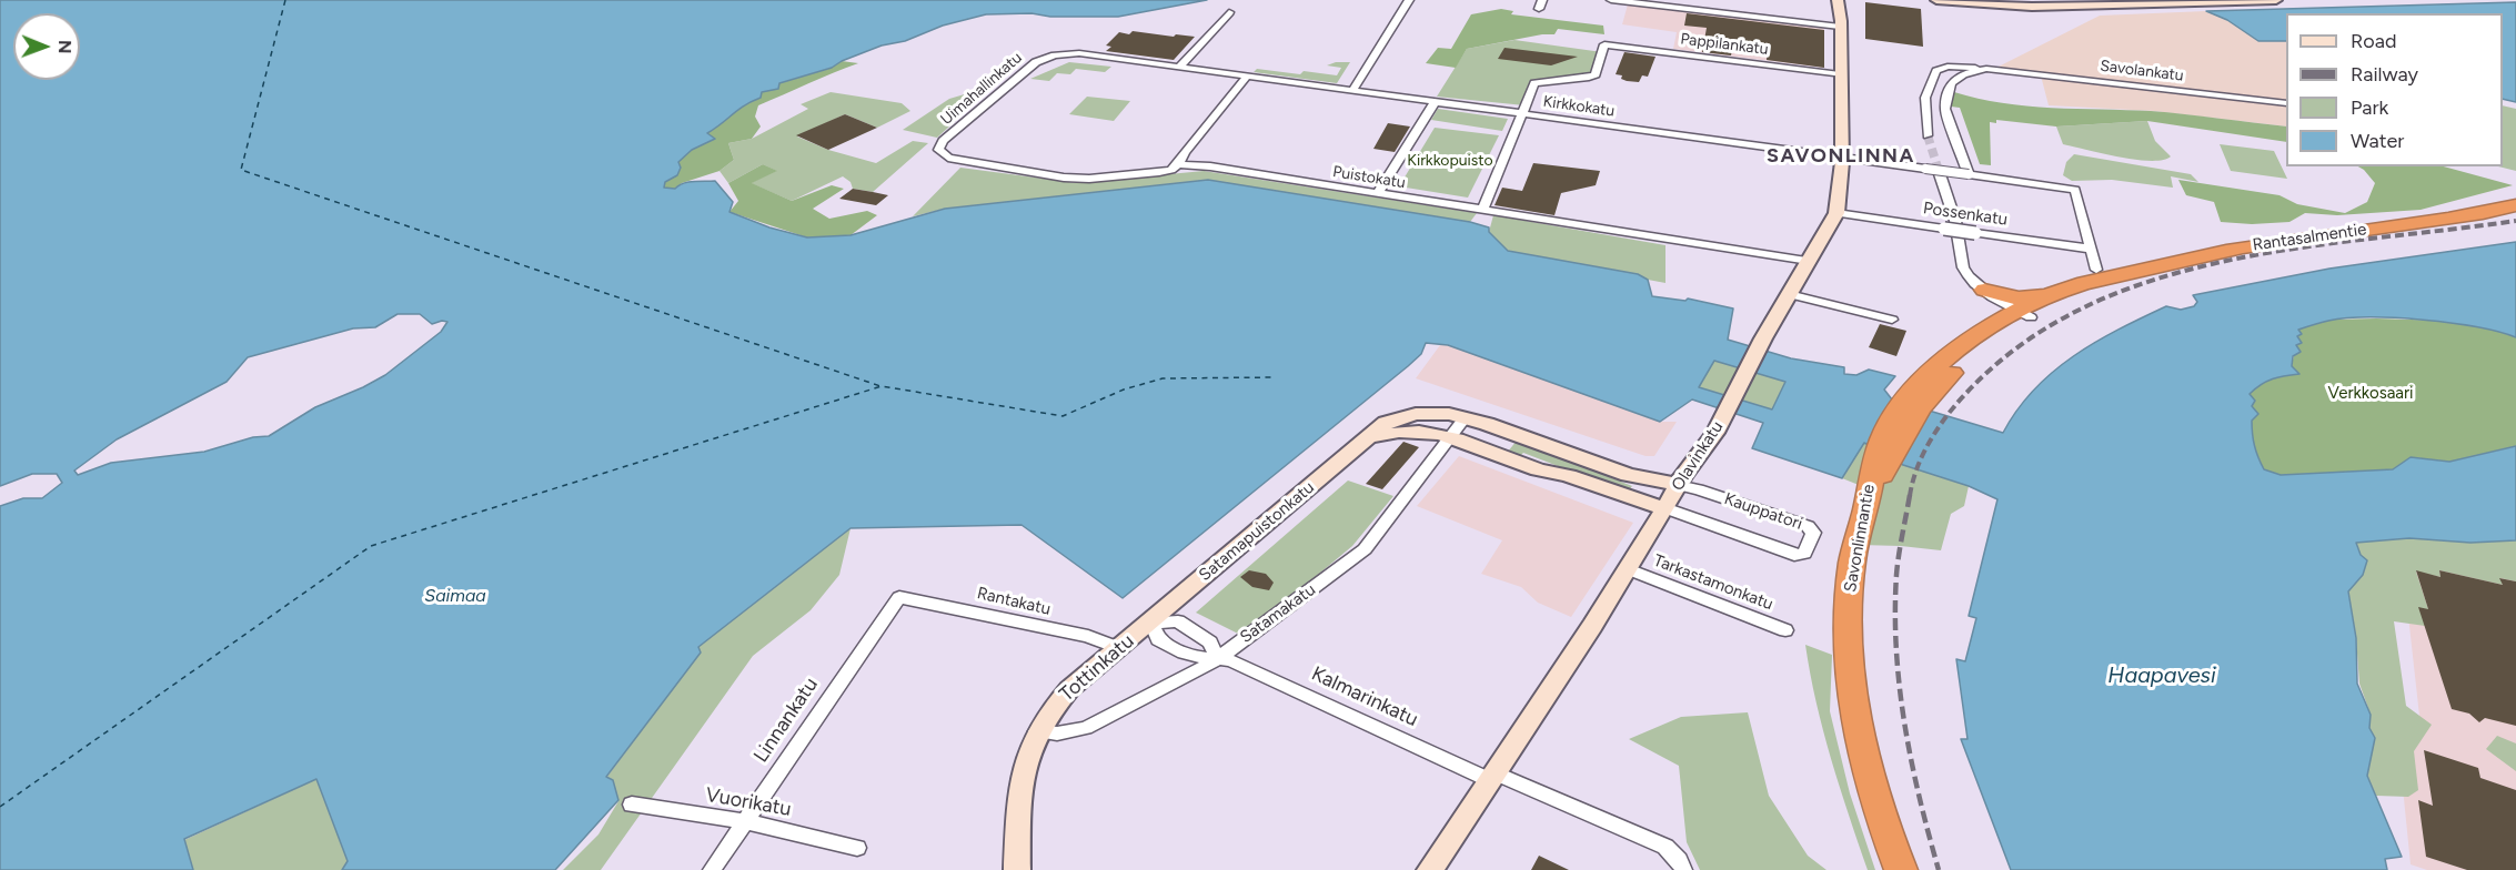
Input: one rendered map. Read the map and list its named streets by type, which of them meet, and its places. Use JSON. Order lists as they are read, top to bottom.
{
  "streets": {
    "highway": ["Rantasalmentie", "Savonlinnantie"],
    "main road": [
      "Olavinkatu",
      "Kauppatori",
      "Satamapuistonkatu",
      "Tottinkatu"
    ],
    "street": [
      "Pappilankatu",
      "Savolankatu",
      "Uimahallinkatu",
      "Kirkkokatu",
      "Puistokatu",
      "Possenkatu",
      "Tarkastamonkatu",
      "Rantakatu",
      "Satamakatu",
      "Kalmarinkatu",
      "Linnankatu",
      "Vuorikatu"
    ]
  },
  "crossings": [
    ["Pappilankatu", "Kirkkokatu"],
    ["Pappilankatu", "Olavinkatu"],
    ["Uimahallinkatu", "Kirkkokatu"],
    ["Uimahallinkatu", "Puistokatu"],
    ["Kirkkokatu", "Possenkatu"],
    ["Kirkkokatu", "Olavinkatu"],
    ["Puistokatu", "Olavinkatu"],
    ["Possenkatu", "Olavinkatu"],
    ["Rantasalmentie", "Savonlinnantie"],
    ["Olavinkatu", "Kauppatori"],
    ["Olavinkatu", "Tarkastamonkatu"],
    ["Olavinkatu", "Kalmarinkatu"],
    ["Kauppatori", "Satamapuistonkatu"],
    ["Kauppatori", "Satamakatu"],
    ["Satamapuistonkatu", "Tottinkatu"],
    ["Satamapuistonkatu", "Kalmarinkatu"],
    ["Rantakatu", "Tottinkatu"],
    ["Rantakatu", "Linnankatu"],
    ["Satamakatu", "Tottinkatu"],
    ["Satamakatu", "Kalmarinkatu"],
    ["Tottinkatu", "Kalmarinkatu"],
    ["Linnankatu", "Vuorikatu"]
  ],
  "districts": ["SAVONLINNA"],
  "water": ["Saimaa", "Haapavesi"],
  "parks": ["Kirkkopuisto", "Verkkosaari"],
  "legend": [
    "Road",
    "Railway",
    "Park",
    "Water"
  ],
  "north": "right"
}
